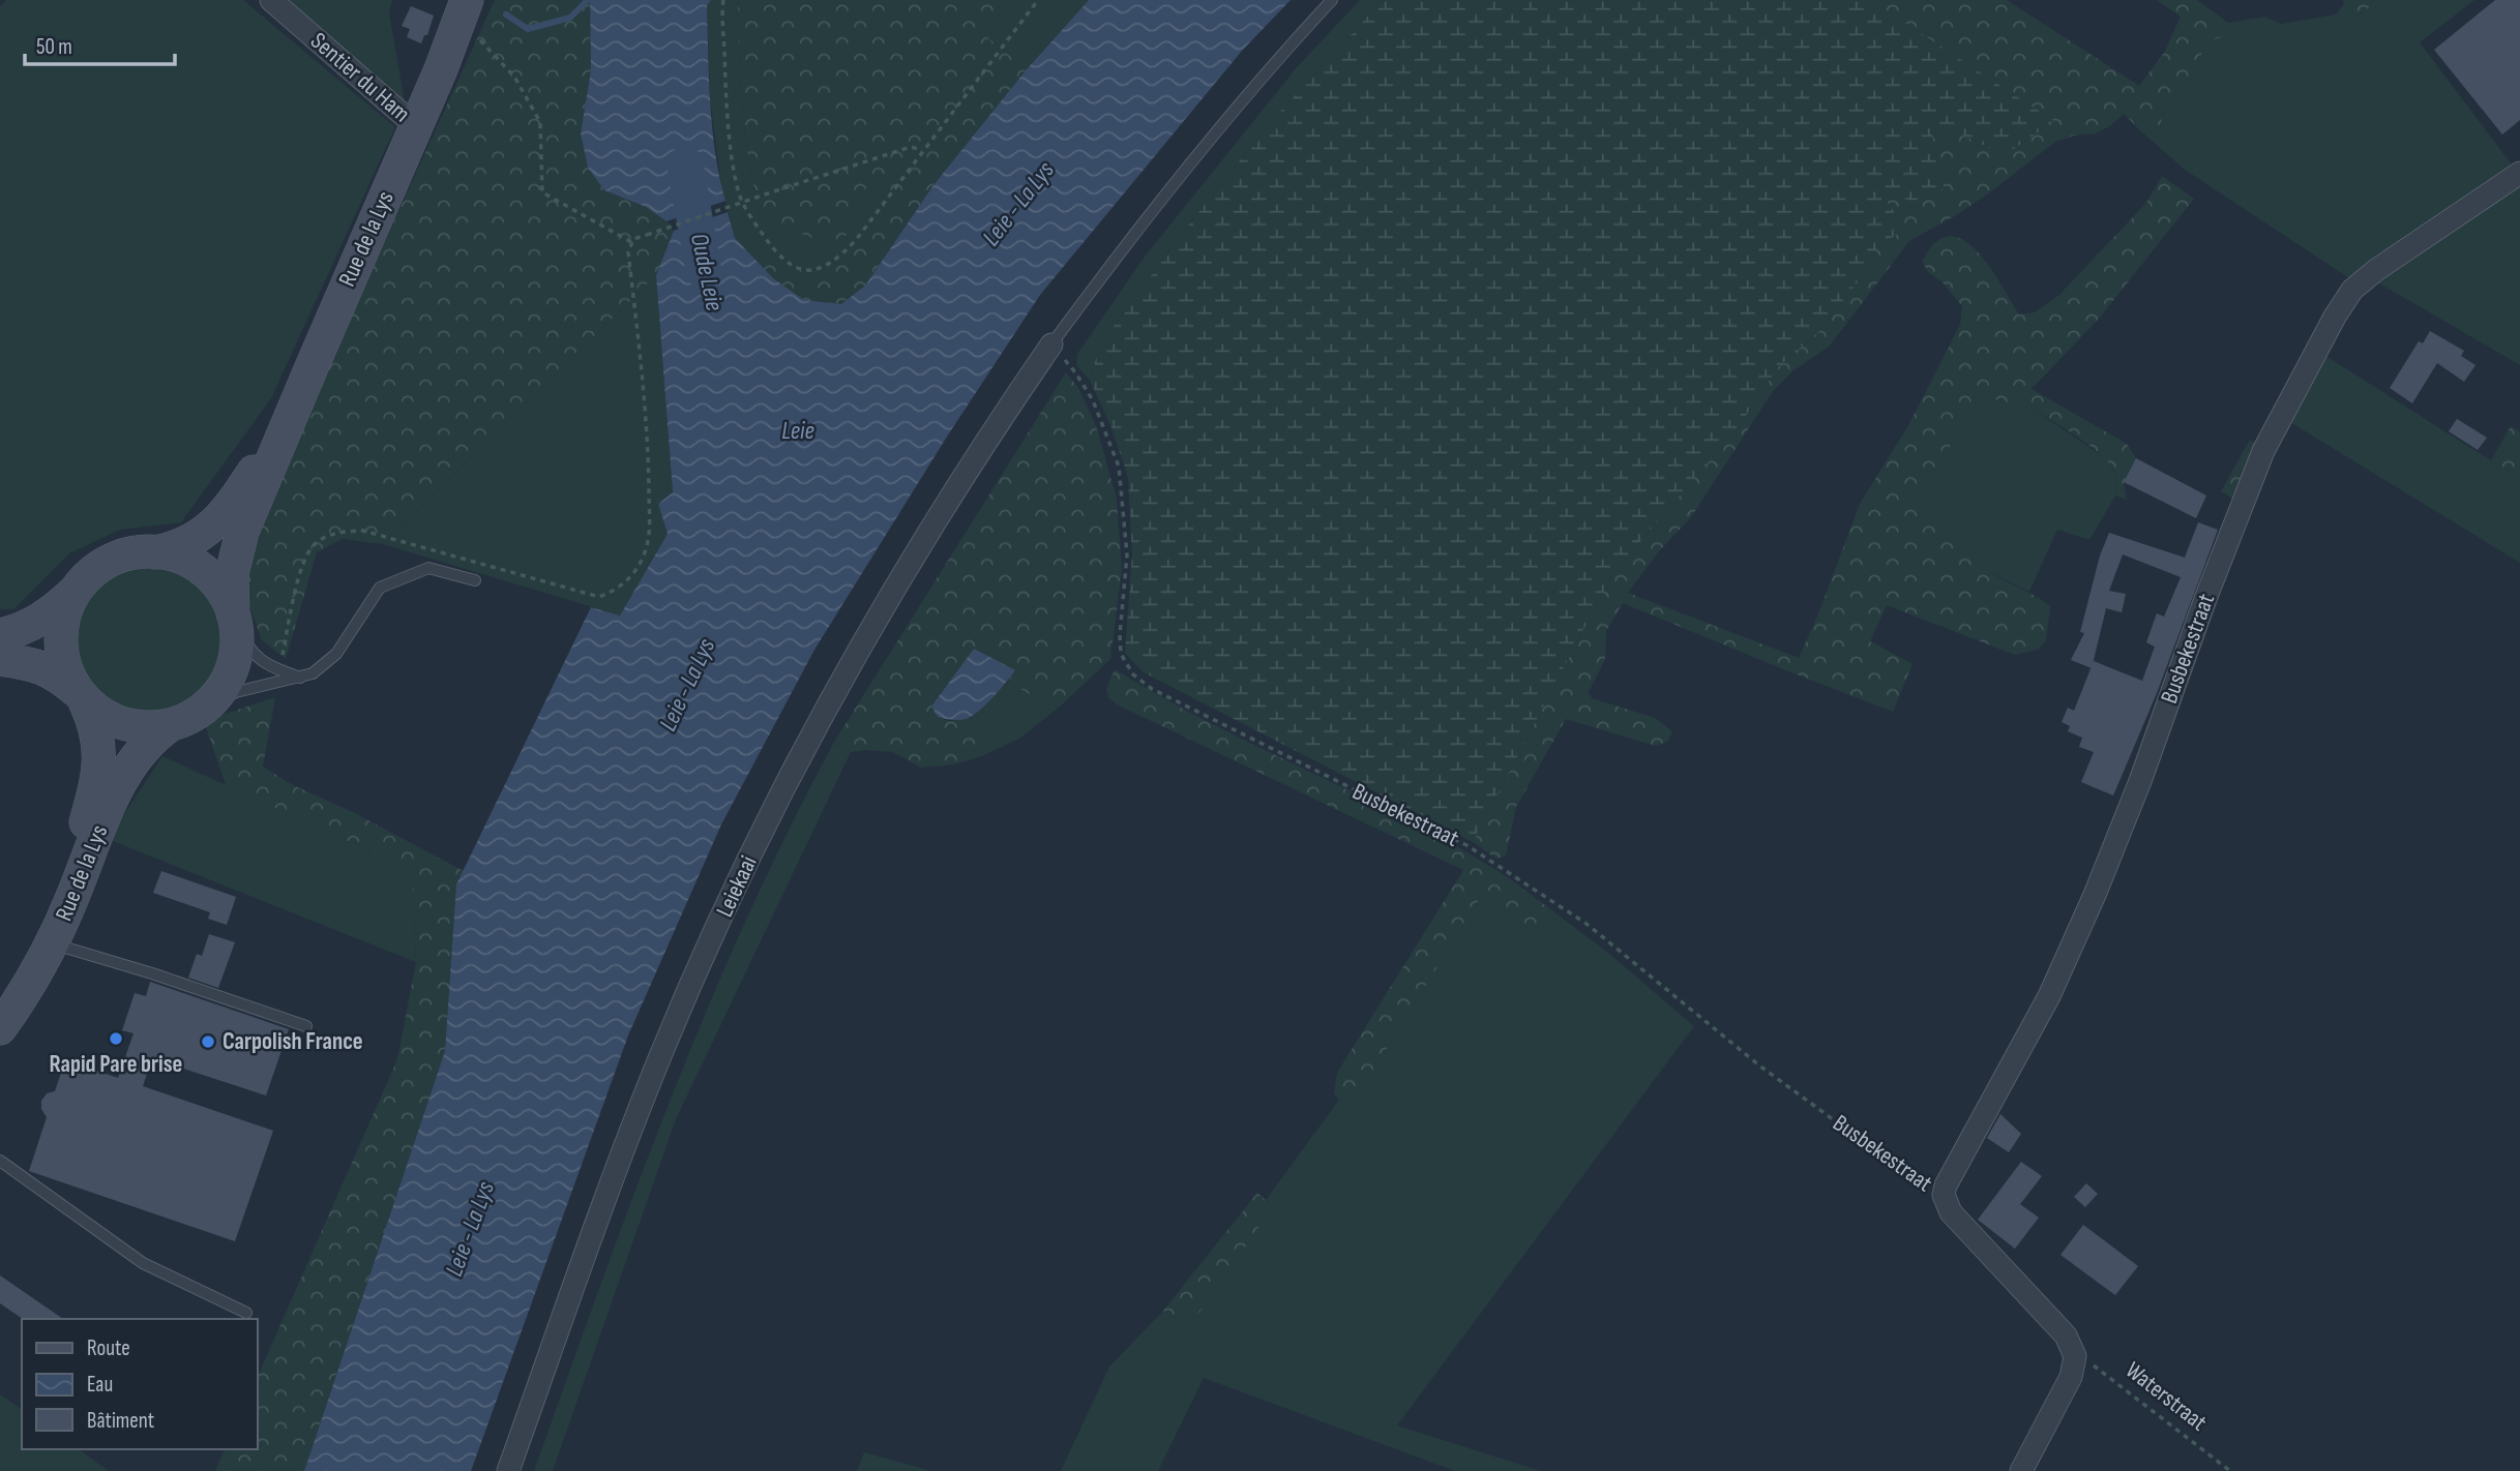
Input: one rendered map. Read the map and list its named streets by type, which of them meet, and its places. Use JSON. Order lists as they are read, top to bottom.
{
  "streets": {
    "main road": ["Rue de la Lys"],
    "street": ["Sentier du Ham", "Busbekestraat", "Leiekaai"],
    "path": ["Waterstraat"]
  },
  "crossings": [
    ["Sentier du Ham", "Rue de la Lys"],
    ["Busbekestraat", "Leiekaai"],
    ["Busbekestraat", "Waterstraat"]
  ],
  "water": ["Leie - La Lys", "Oude Leie", "Leie"],
  "places": ["Rapid Pare brise", "Carpolish France"],
  "legend": ["Route", "Eau", "Bâtiment"],
  "scale_bar": "50 m"
}
